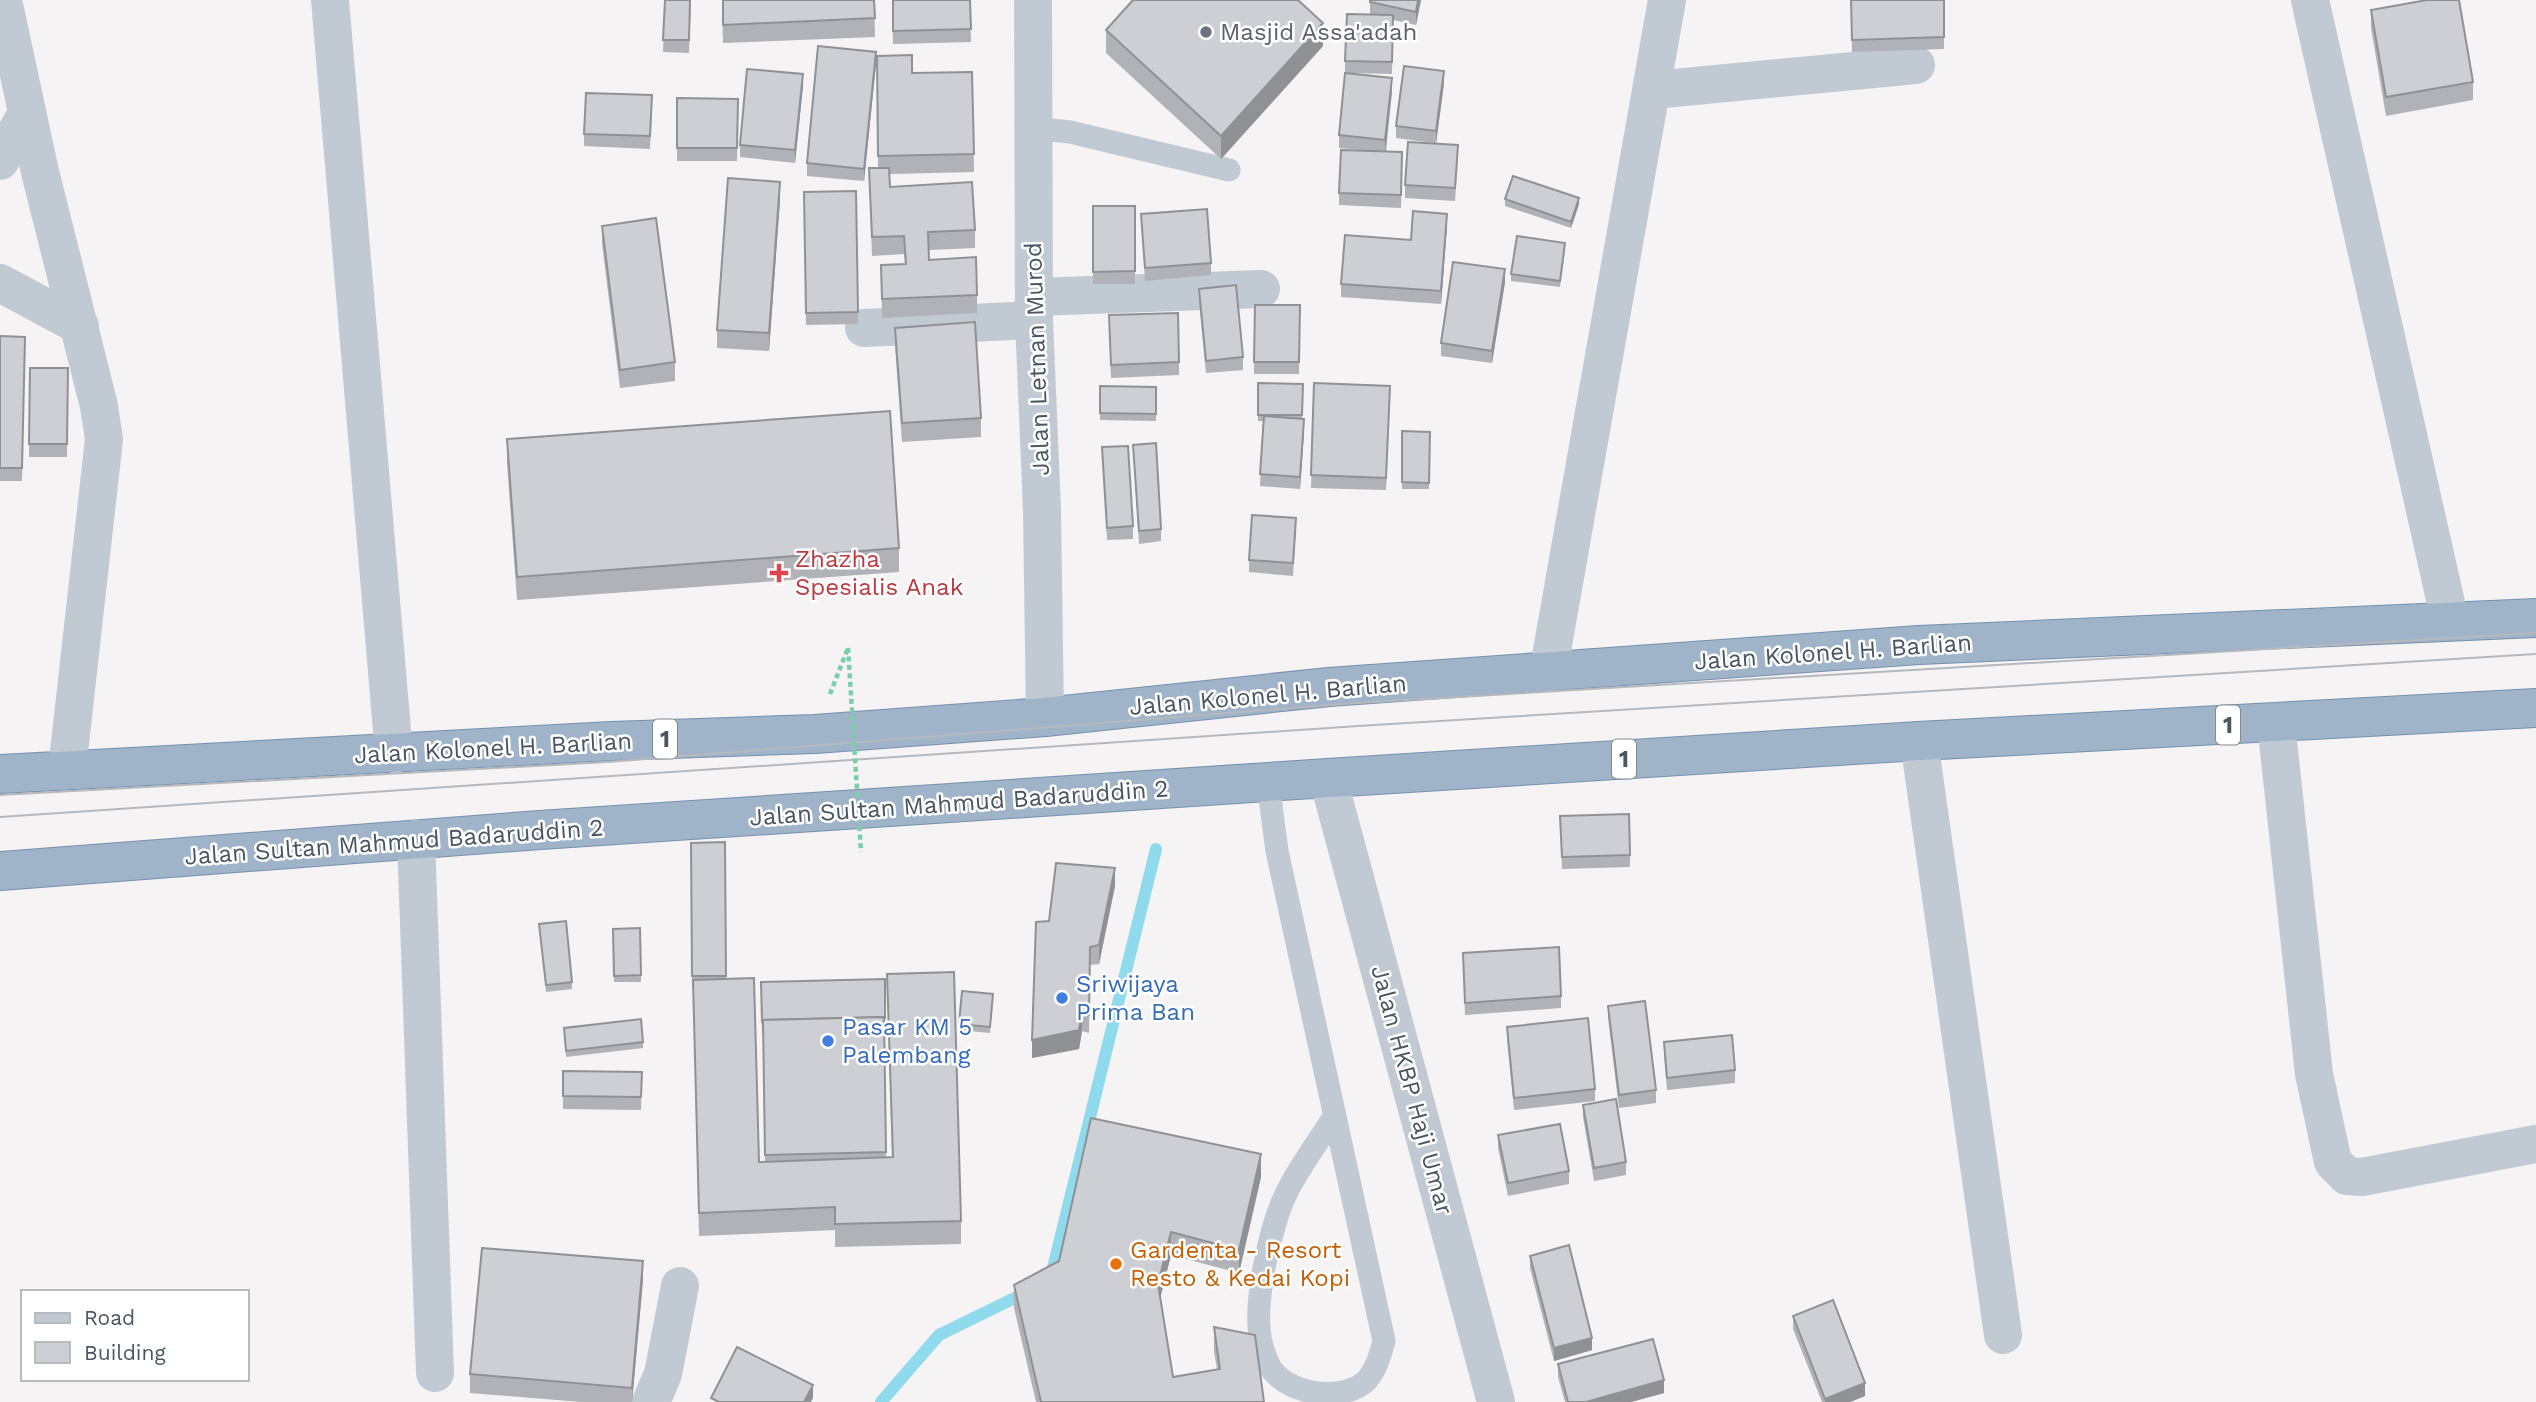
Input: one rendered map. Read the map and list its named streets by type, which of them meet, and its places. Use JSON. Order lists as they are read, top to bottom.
{
  "streets": {
    "highway": ["Jalan Kolonel H. Barlian", "1", "Jalan Sultan Mahmud Badaruddin 2"],
    "street": ["Jalan Letnan Murod", "Jalan HKBP Haji Umar"]
  },
  "crossings": [
    ["Jalan Letnan Murod", "Jalan Kolonel H. Barlian"],
    ["1", "Jalan Sultan Mahmud Badaruddin 2"],
    ["Jalan Sultan Mahmud Badaruddin 2", "Jalan HKBP Haji Umar"]
  ],
  "places": {
    "other": [
      "Masjid Assa'adah",
      "Sriwijaya Prima Ban",
      "Pasar KM 5 Palembang",
      "Gardenta - Resort Resto & Kedai Kopi"
    ],
    "health": ["Zhazha Spesialis Anak"]
  },
  "legend": ["Road", "Building"]
}
